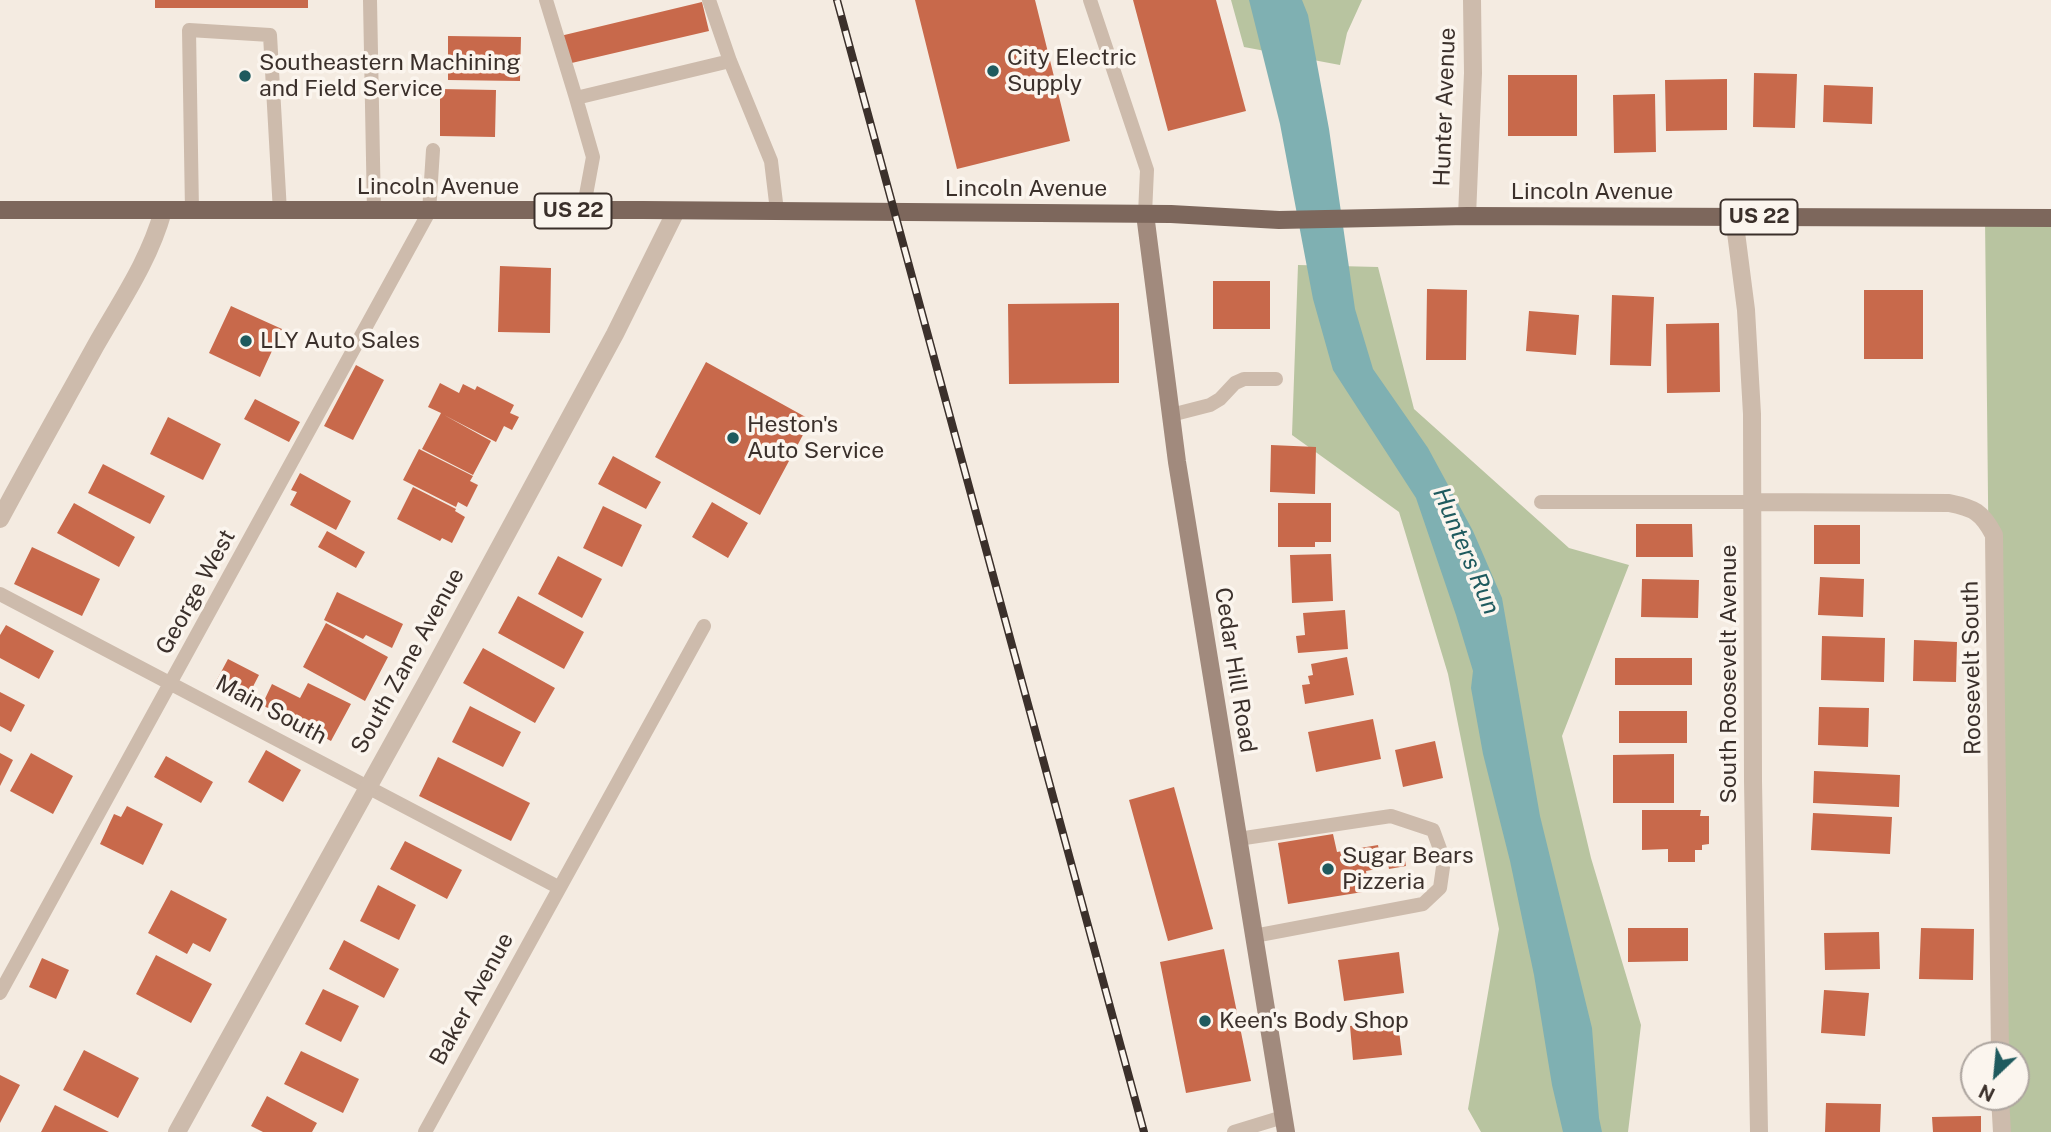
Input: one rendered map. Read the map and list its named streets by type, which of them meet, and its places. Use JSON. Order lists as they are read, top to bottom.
{
  "streets": {
    "main road": ["Lincoln Avenue", "US 22", "Cedar Hill Road"],
    "street": [
      "Hunter Avenue",
      "South Zane Avenue",
      "Roosevelt South",
      "South Roosevelt Avenue"
    ],
    "lane": ["George West", "Main South", "Baker Avenue"]
  },
  "crossings": [
    ["Hunter Avenue", "Lincoln Avenue"],
    ["Lincoln Avenue", "George West"],
    ["Lincoln Avenue", "South Zane Avenue"],
    ["Lincoln Avenue", "Cedar Hill Road"],
    ["Lincoln Avenue", "South Roosevelt Avenue"],
    ["George West", "Main South"],
    ["South Zane Avenue", "Main South"],
    ["Roosevelt South", "South Roosevelt Avenue"],
    ["Main South", "Baker Avenue"]
  ],
  "water": ["Hunters Run"],
  "places": [
    "City Electric Supply",
    "Southeastern Machining and Field Service",
    "LLY Auto Sales",
    "Heston's Auto Service",
    "Sugar Bears Pizzeria",
    "Keen's Body Shop"
  ],
  "north": "bottom left"
}
